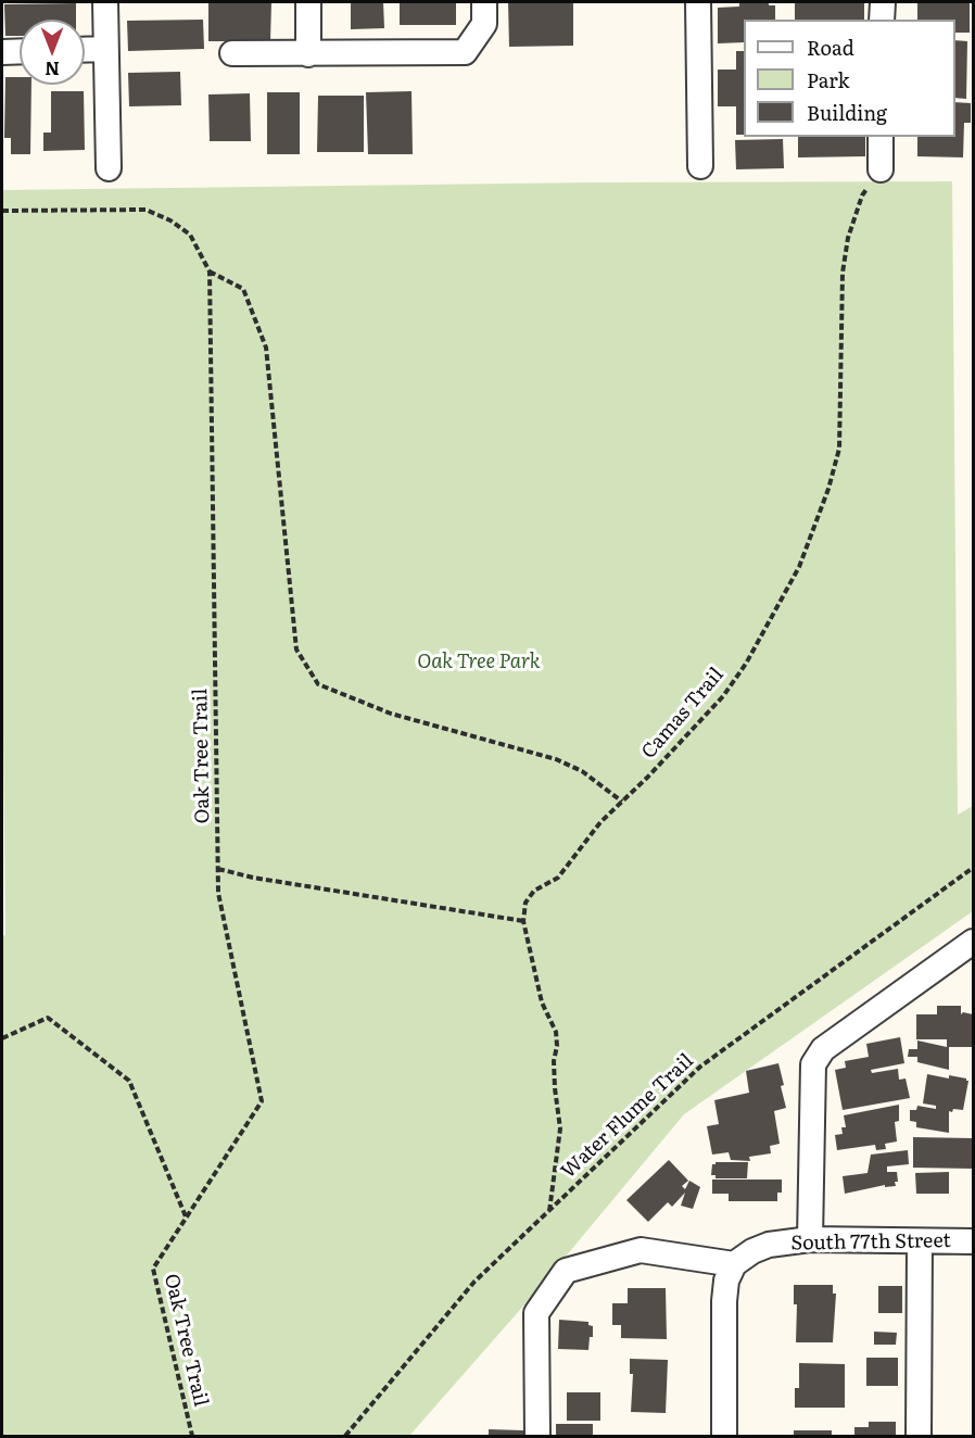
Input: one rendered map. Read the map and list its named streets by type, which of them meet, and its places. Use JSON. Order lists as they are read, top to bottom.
{
  "streets": {
    "street": ["South 77th Street"],
    "path": ["Camas Trail", "Oak Tree Trail", "Water Flume Trail"]
  },
  "parks": ["Oak Tree Park"],
  "legend": ["Road", "Park", "Building"],
  "north": "bottom"
}
